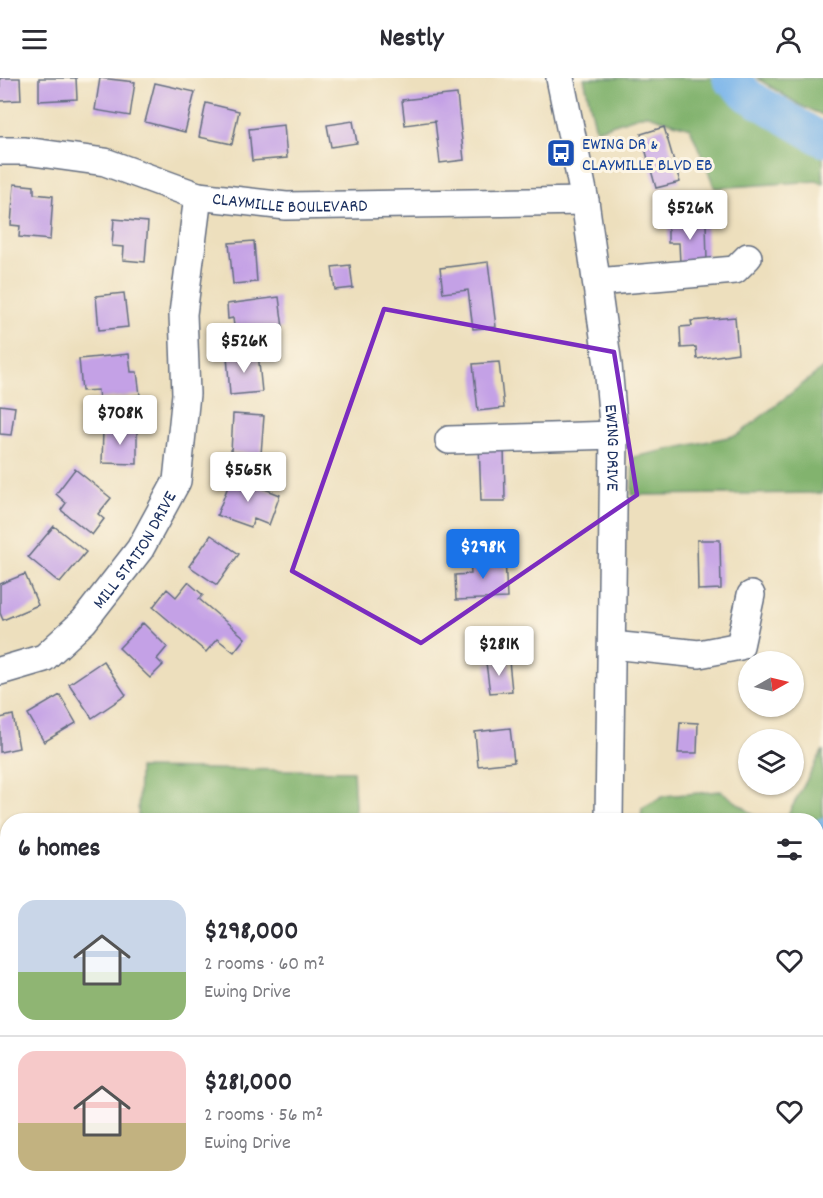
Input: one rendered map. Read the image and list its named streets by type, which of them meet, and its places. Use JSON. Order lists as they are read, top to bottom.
{
  "streets": {
    "street": ["CLAYMILLE BOULEVARD", "EWING DRIVE", "MILL STATION DRIVE"]
  },
  "crossings": [
    ["CLAYMILLE BOULEVARD", "EWING DRIVE"],
    ["CLAYMILLE BOULEVARD", "MILL STATION DRIVE"]
  ],
  "places": {
    "bus stop": ["EWING DR & CLAYMILLE BLVD EB"]
  },
  "north": "right",
  "page": {
    "header": "Nestly",
    "price": [
      "$526K",
      "$526K",
      "$708K",
      "$565K",
      "$298K",
      "$281K"
    ],
    "heading": "6 homes",
    "list": [
      {
        "name": "$298,000",
        "note": "2 rooms · 60 m² · Ewing Drive"
      },
      {
        "name": "$281,000",
        "note": "2 rooms · 56 m² · Ewing Drive"
      }
    ]
  }
}
